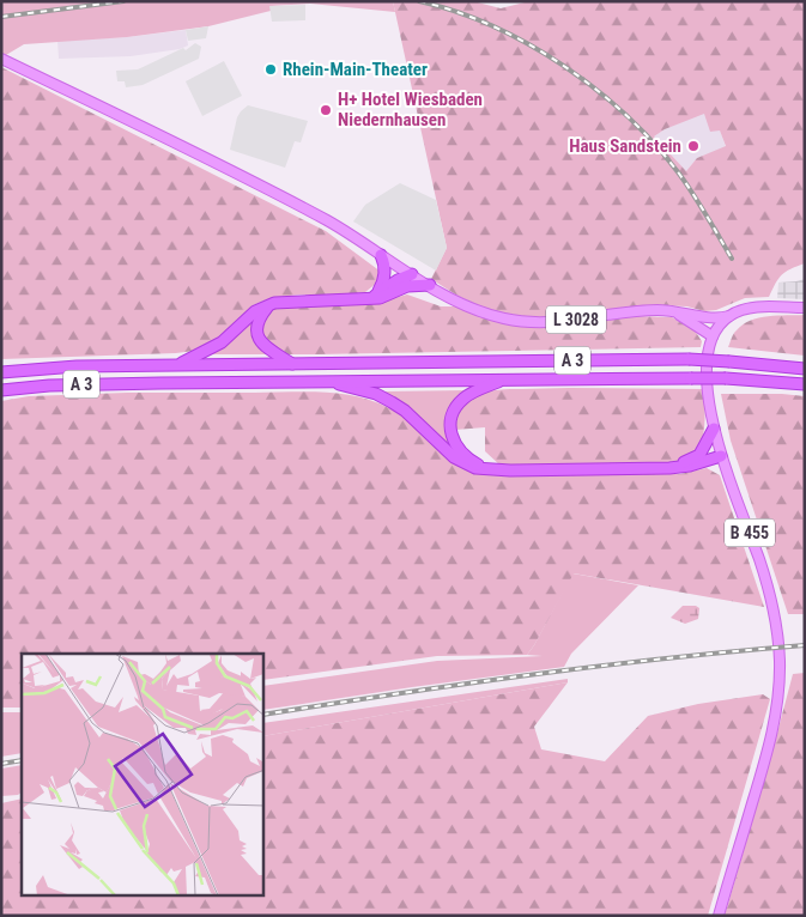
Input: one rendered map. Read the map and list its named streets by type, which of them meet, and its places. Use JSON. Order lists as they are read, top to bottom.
{
  "streets": {
    "highway": ["A 3"],
    "main road": ["L 3028", "B 455"]
  },
  "places": ["Rhein-Main-Theater", "H+ Hotel Wiesbaden Niedernhausen", "Haus Sandstein"]
}
